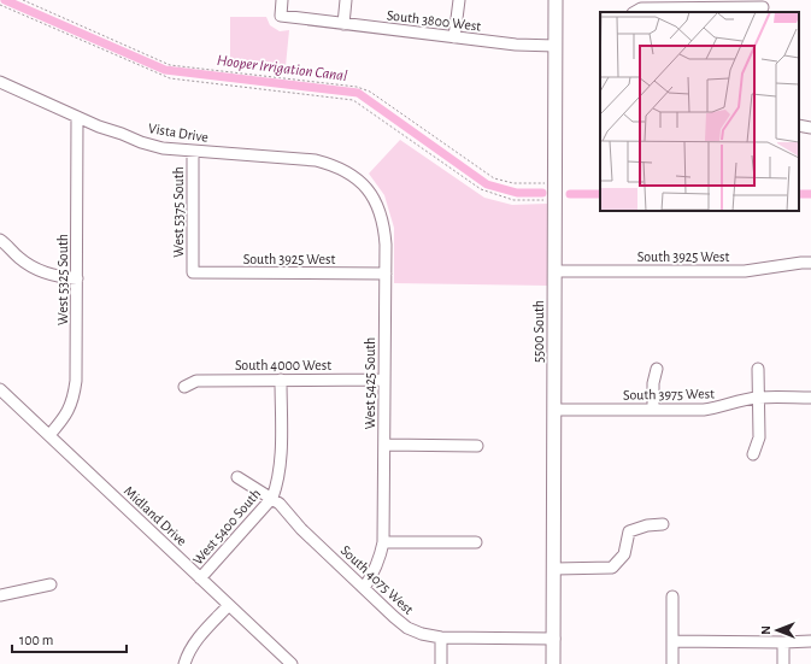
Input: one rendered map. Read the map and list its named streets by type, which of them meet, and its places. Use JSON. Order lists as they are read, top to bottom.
{
  "streets": {
    "main road": ["5500 South"],
    "street": [
      "South 3800 West",
      "Vista Drive",
      "West 5375 South",
      "South 3925 West",
      "West 5325 South",
      "South 4000 West",
      "West 5425 South",
      "South 3975 West",
      "Midland Drive",
      "West 5400 South",
      "South 4075 West"
    ]
  },
  "crossings": [
    ["South 3800 West", "5500 South"],
    ["Vista Drive", "West 5375 South"],
    ["Vista Drive", "West 5325 South"],
    ["Vista Drive", "West 5425 South"],
    ["West 5375 South", "South 3925 West"],
    ["South 3925 West", "5500 South"],
    ["South 3925 West", "West 5425 South"],
    ["West 5325 South", "Midland Drive"],
    ["5500 South", "South 3975 West"],
    ["5500 South", "South 4075 West"],
    ["South 4000 West", "West 5425 South"],
    ["South 4000 West", "West 5400 South"],
    ["West 5425 South", "South 4075 West"],
    ["Midland Drive", "West 5400 South"],
    ["West 5400 South", "South 4075 West"]
  ],
  "water": ["Hooper Irrigation Canal"],
  "scale_bar": "100 m",
  "north": "left"
}
